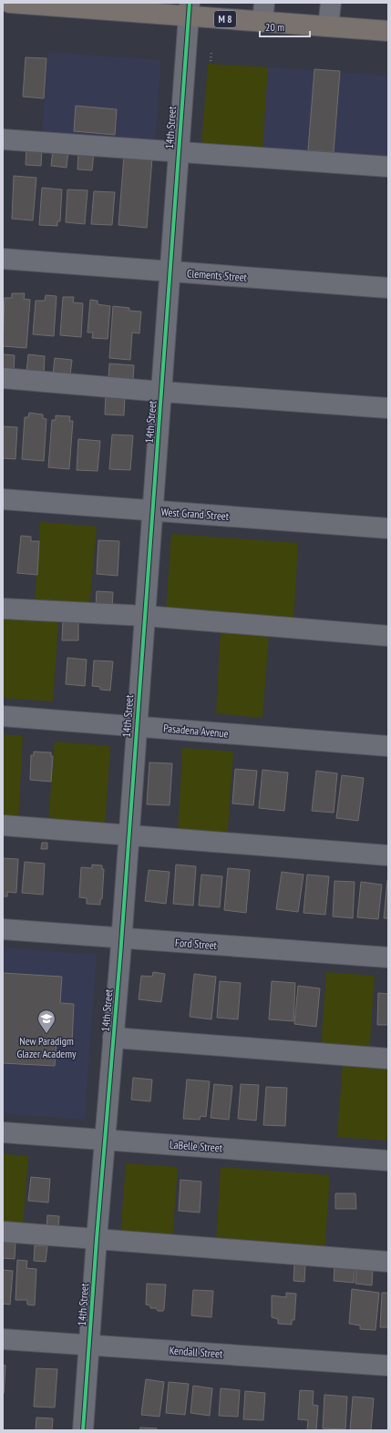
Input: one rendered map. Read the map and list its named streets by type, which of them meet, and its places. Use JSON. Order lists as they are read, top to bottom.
{
  "streets": {
    "highway": ["M 8"],
    "street": [
      "14th Street",
      "Clements Street",
      "West Grand Street",
      "Pasadena Avenue",
      "Ford Street",
      "LaBelle Street",
      "Kendall Street"
    ]
  },
  "crossings": [
    ["M 8", "14th Street"],
    ["14th Street", "Clements Street"],
    ["14th Street", "West Grand Street"],
    ["14th Street", "Pasadena Avenue"],
    ["14th Street", "Ford Street"],
    ["14th Street", "LaBelle Street"],
    ["14th Street", "Kendall Street"]
  ],
  "places": {
    "school or university": ["New Paradigm Glazer Academy"]
  },
  "scale_bar": "20 m"
}
